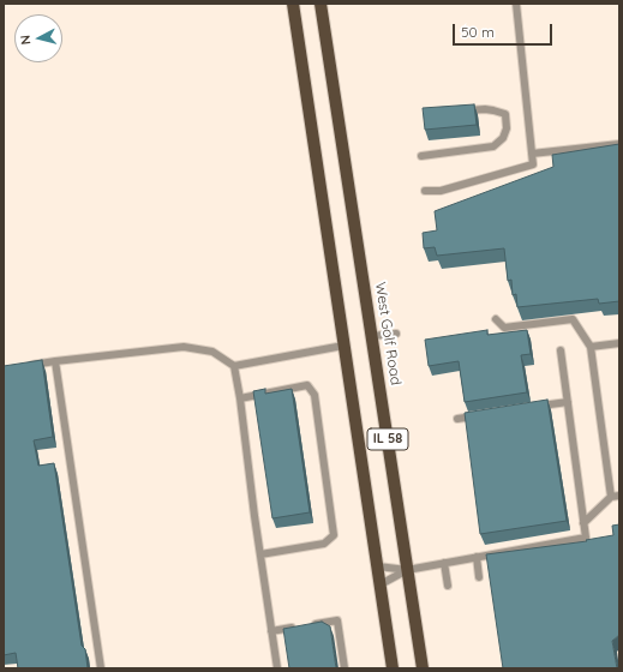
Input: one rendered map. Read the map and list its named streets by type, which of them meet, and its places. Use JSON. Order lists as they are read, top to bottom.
{
  "streets": {
    "main road": ["West Golf Road", "IL 58"]
  },
  "scale_bar": "50 m",
  "north": "left"
}
